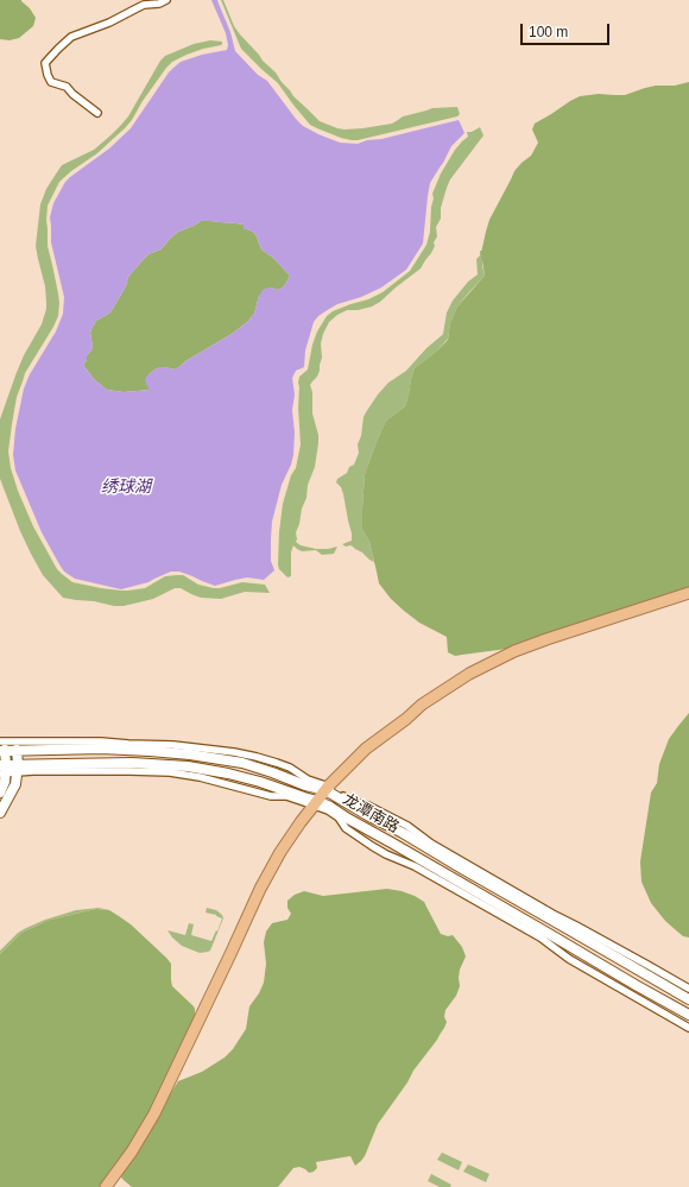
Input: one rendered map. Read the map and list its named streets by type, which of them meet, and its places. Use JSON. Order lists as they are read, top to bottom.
{
  "streets": {
    "main road": ["龙潭南路"]
  },
  "water": ["绣球湖"],
  "scale_bar": "100 m"
}
